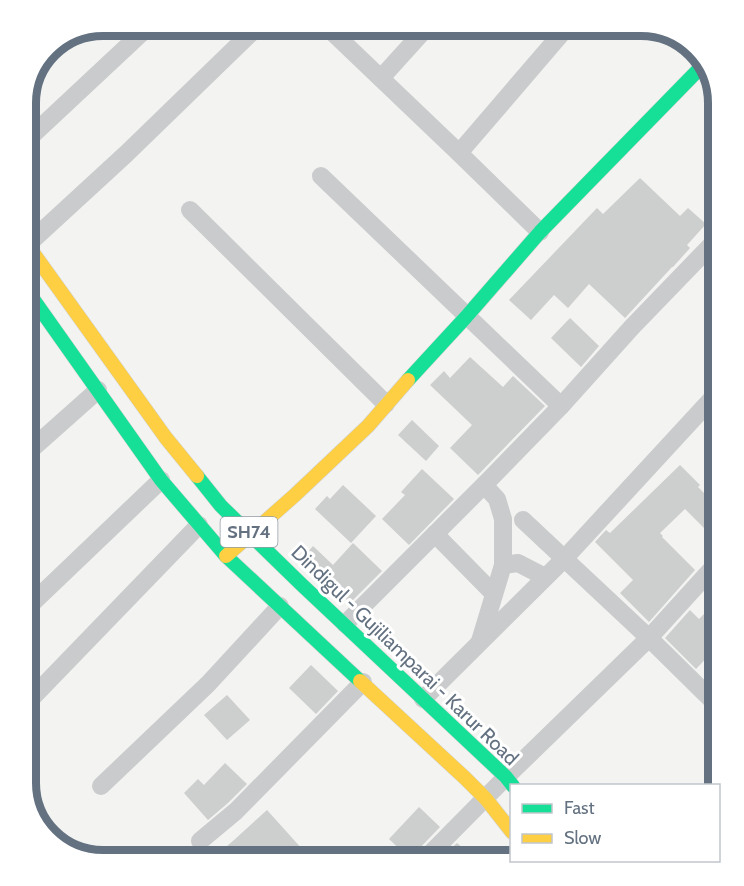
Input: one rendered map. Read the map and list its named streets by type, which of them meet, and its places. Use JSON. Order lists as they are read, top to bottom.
{
  "streets": {
    "main road": ["SH74", "Dindigul - Gujiliamparai - Karur Road"]
  },
  "legend": ["Fast", "Slow"]
}
